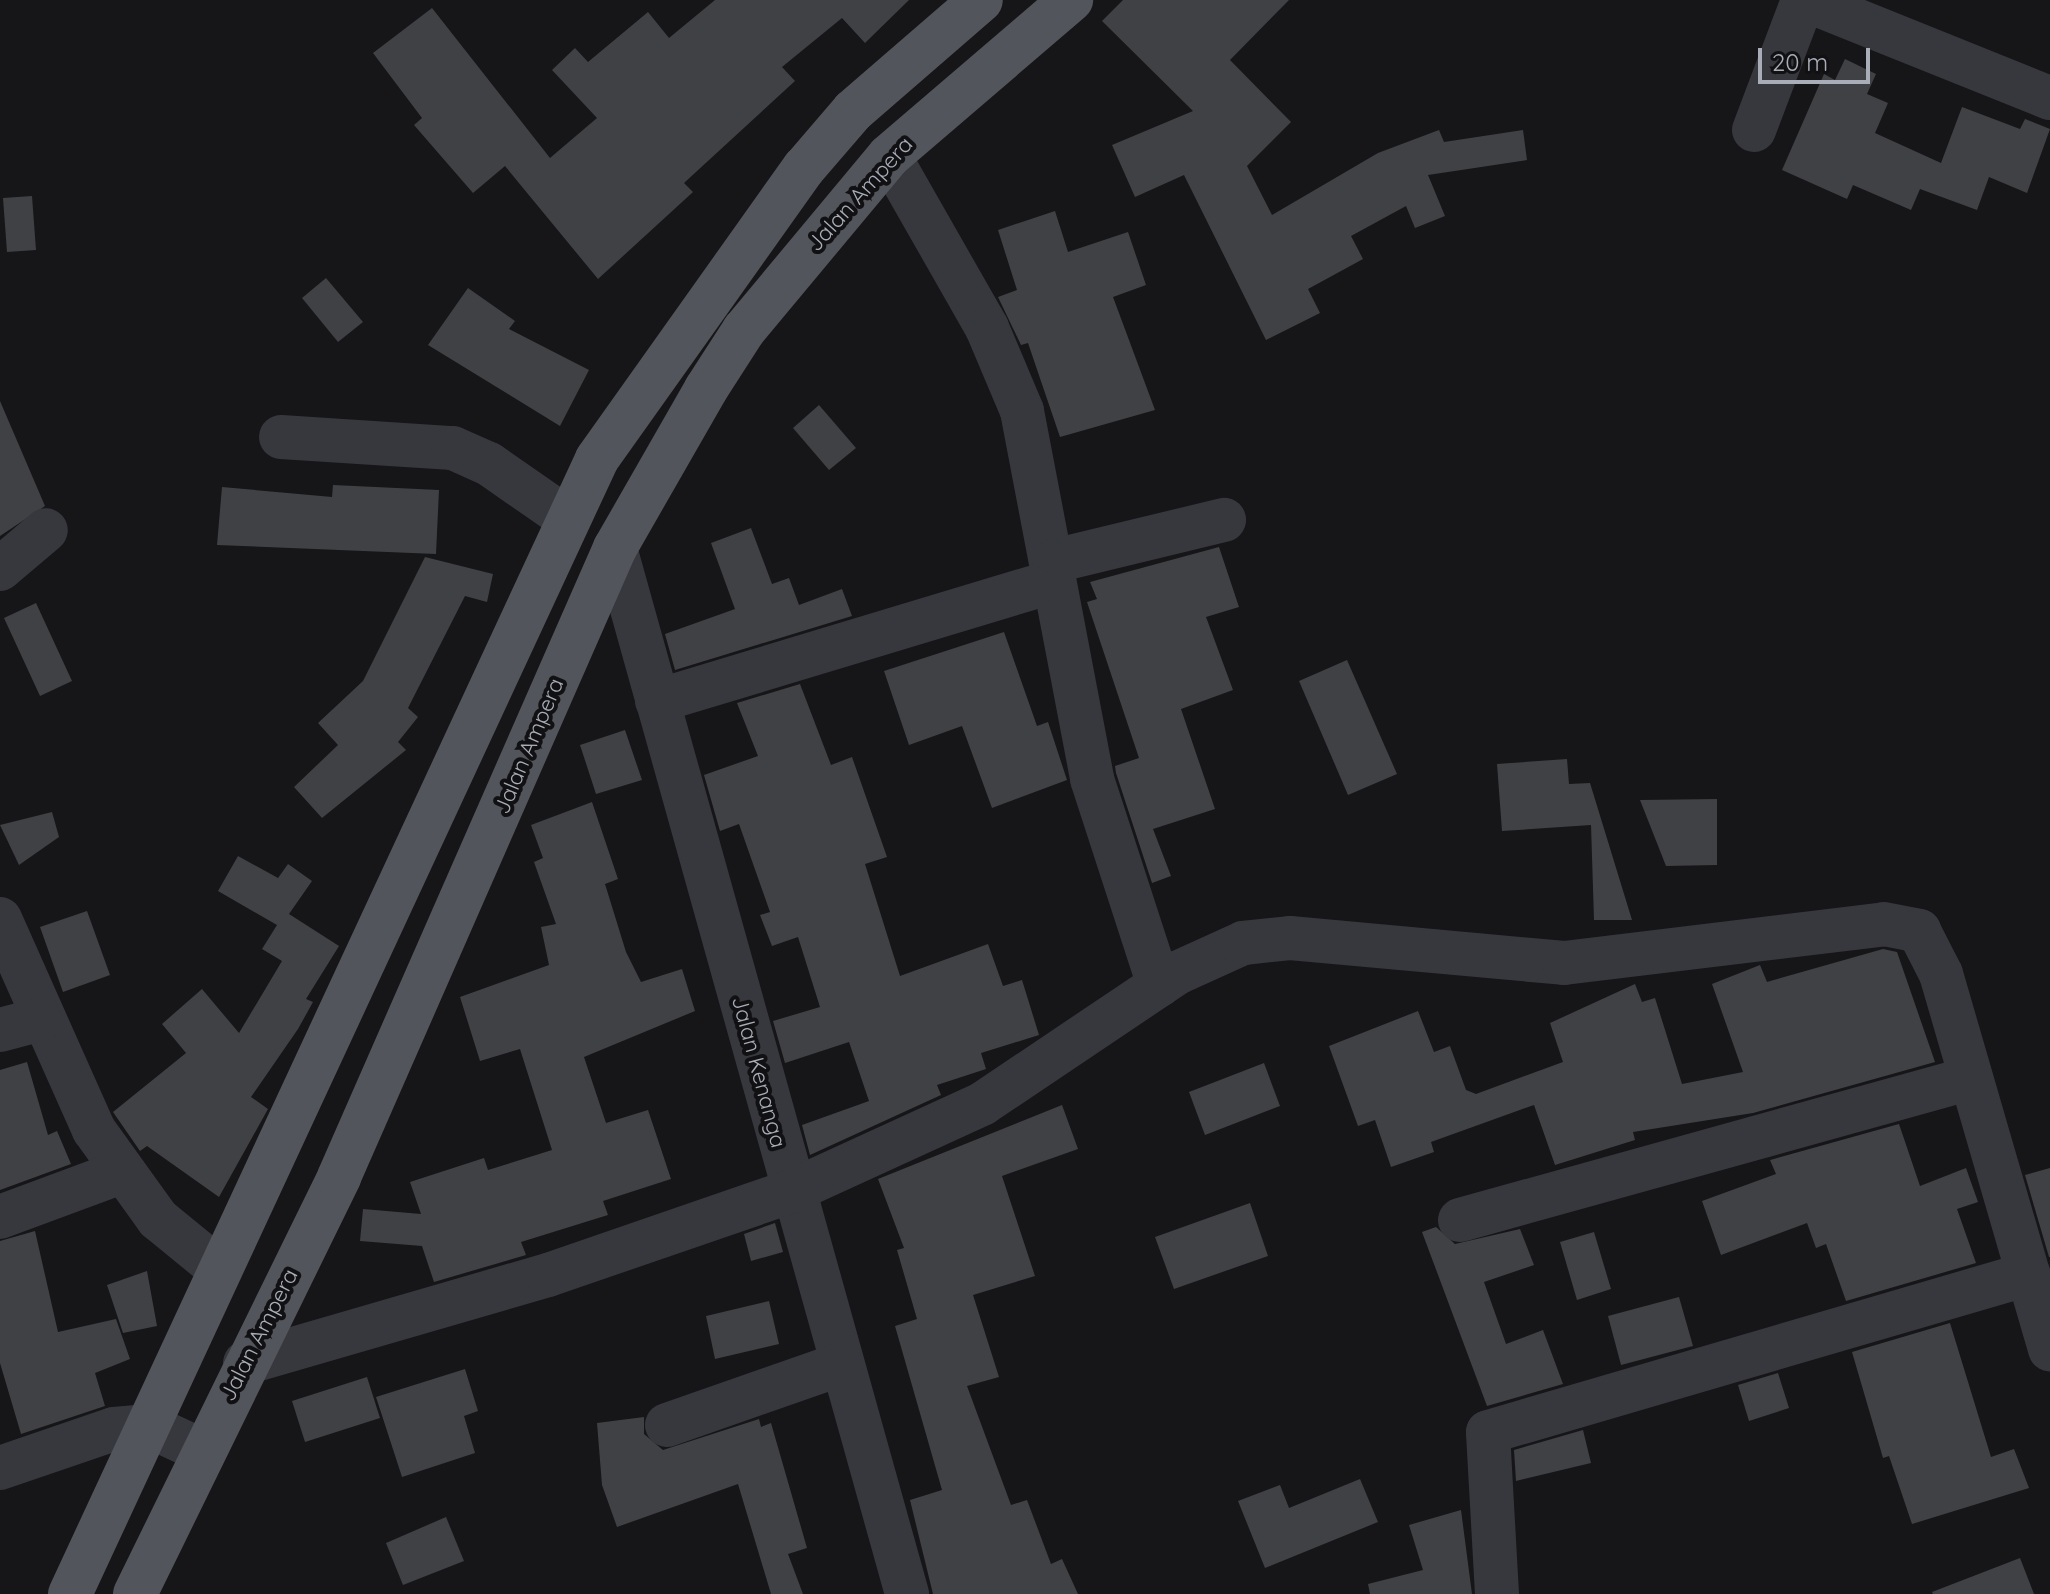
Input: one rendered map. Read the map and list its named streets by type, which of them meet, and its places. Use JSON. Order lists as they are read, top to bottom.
{
  "streets": {
    "main road": ["Jalan Ampera"],
    "street": ["Jalan Kenanga"]
  },
  "crossings": [
    ["Jalan Ampera", "Jalan Kenanga"]
  ],
  "scale_bar": "20 m"
}
